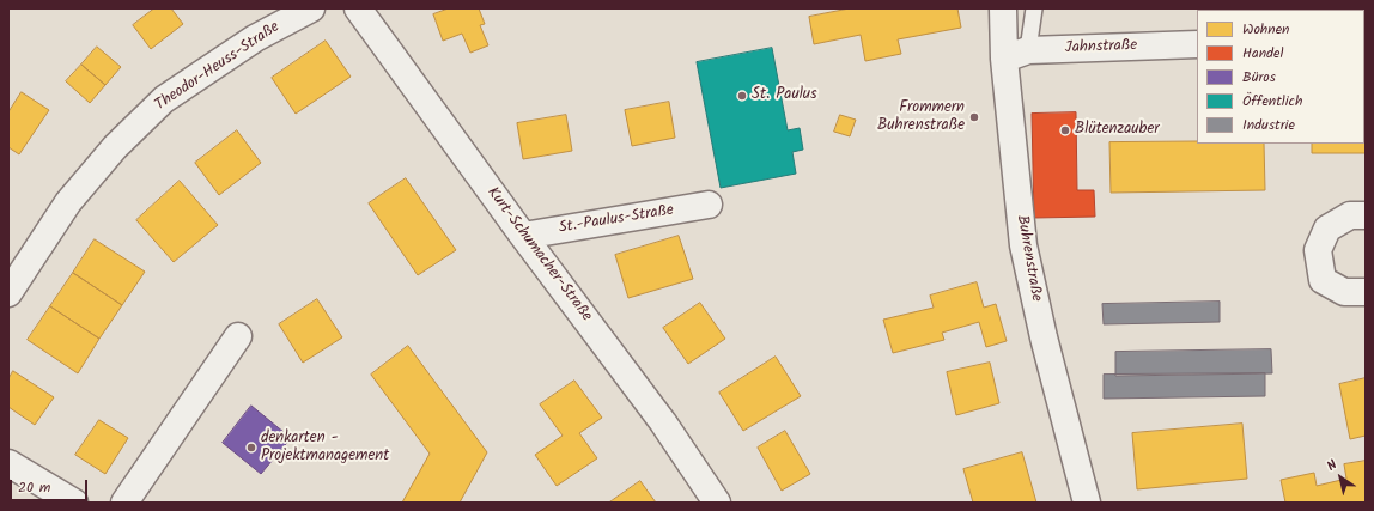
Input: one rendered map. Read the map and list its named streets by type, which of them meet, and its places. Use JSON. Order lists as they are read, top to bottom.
{
  "streets": {
    "street": [
      "Jahnstraße",
      "Theodor-Heuss-Straße",
      "St.-Paulus-Straße",
      "Kurt-Schumacher-Straße",
      "Buhrenstraße"
    ]
  },
  "crossings": [
    ["Jahnstraße", "Buhrenstraße"],
    ["St.-Paulus-Straße", "Kurt-Schumacher-Straße"]
  ],
  "places": [
    "St. Paulus",
    "Frommern Buhrenstraße",
    "Blütenzauber",
    "denkarten - Projektmanagement"
  ],
  "legend": [
    "Wohnen",
    "Handel",
    "Büros",
    "Öffentlich",
    "Industrie"
  ],
  "scale_bar": "20 m",
  "north": "top left"
}
